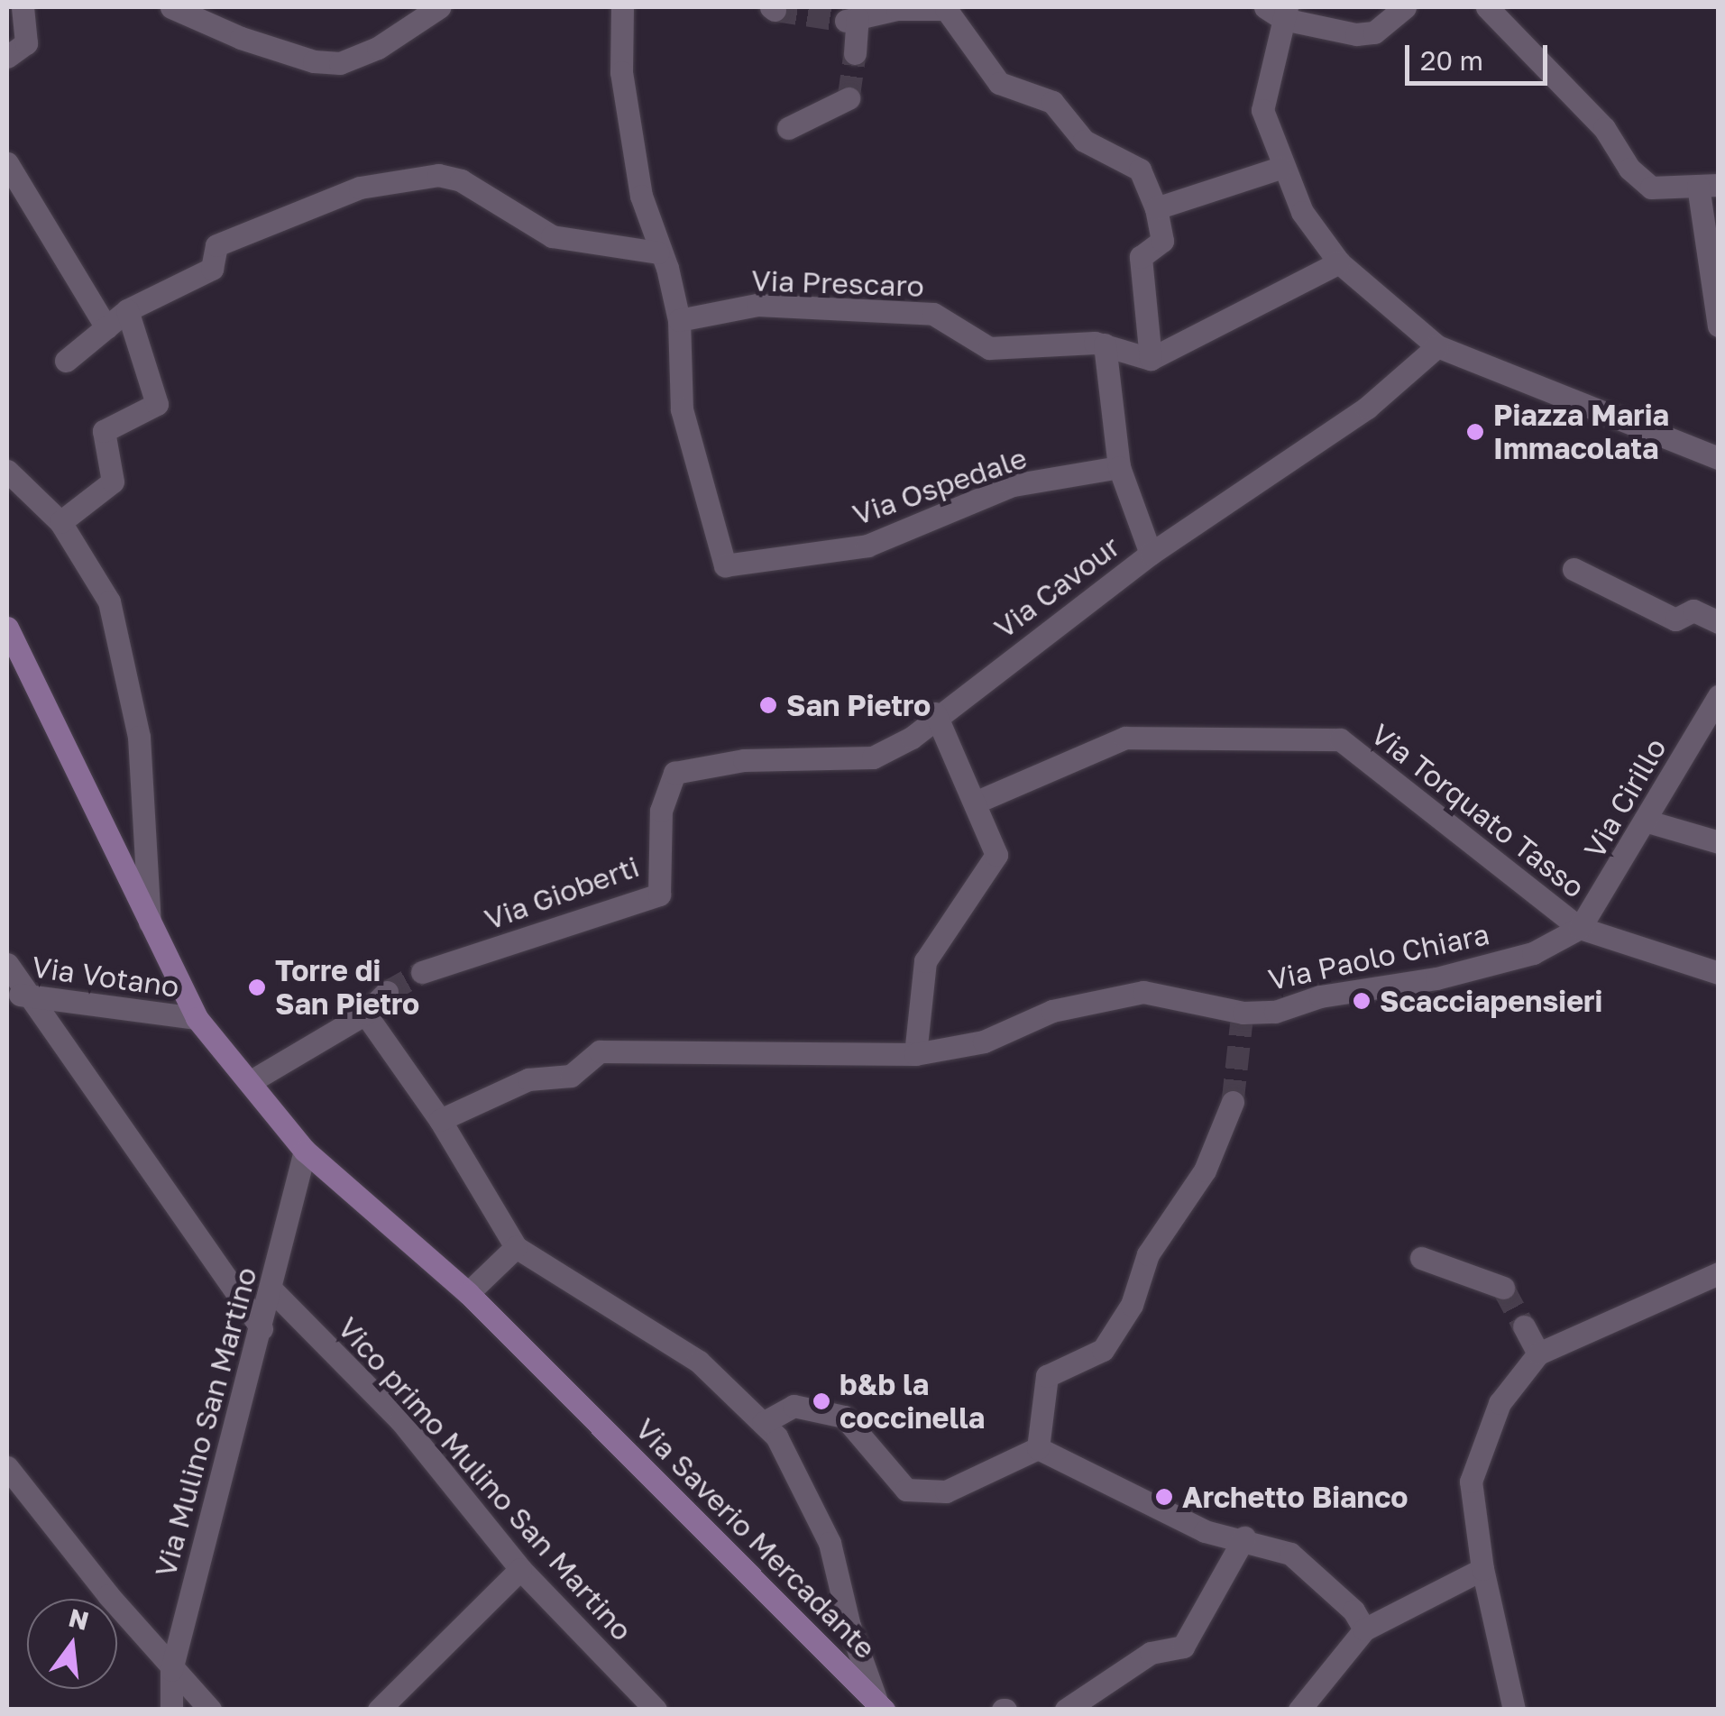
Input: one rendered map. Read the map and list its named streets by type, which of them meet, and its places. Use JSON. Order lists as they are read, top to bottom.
{
  "streets": {
    "street": [
      "Via Prescaro",
      "Via Ospedale",
      "Via Cavour",
      "Via Cirillo",
      "Via Torquato Tasso",
      "Via Gioberti",
      "Via Paolo Chiara",
      "Via Votano",
      "Via Mulino San Martino",
      "Vico primo Mulino San Martino",
      "Via Saverio Mercadante"
    ]
  },
  "crossings": [
    ["Via Prescaro", "Via Ospedale"],
    ["Via Cavour", "Via Gioberti"],
    ["Via Cirillo", "Via Torquato Tasso"],
    ["Via Cirillo", "Via Paolo Chiara"],
    ["Via Torquato Tasso", "Via Paolo Chiara"],
    ["Via Votano", "Via Saverio Mercadante"],
    ["Via Mulino San Martino", "Vico primo Mulino San Martino"],
    ["Via Mulino San Martino", "Via Saverio Mercadante"]
  ],
  "places": [
    "Piazza Maria Immacolata",
    "San Pietro",
    "Torre di San Pietro",
    "Scacciapensieri",
    "b&b la coccinella",
    "Archetto Bianco"
  ],
  "scale_bar": "20 m",
  "north": "top"
}
